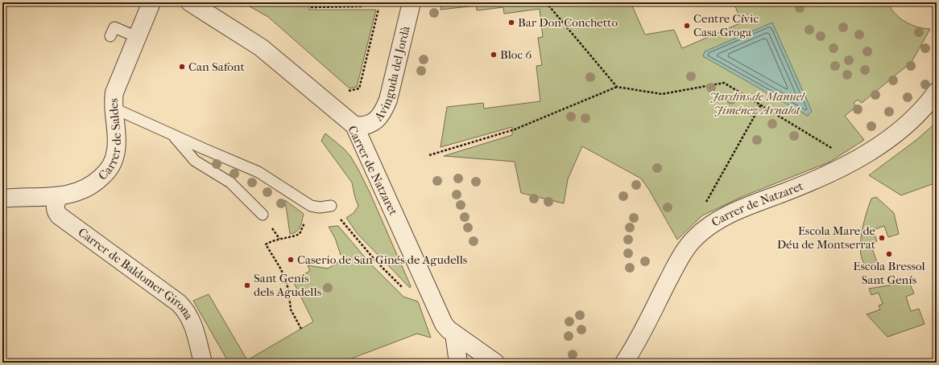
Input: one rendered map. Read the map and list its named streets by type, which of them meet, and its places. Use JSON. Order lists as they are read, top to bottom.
{
  "streets": {
    "street": [
      "Avinguda del Jordà",
      "Carrer de Saldes",
      "Carrer de Natzaret",
      "Carrer de Baldomer Girona"
    ]
  },
  "crossings": [
    ["Avinguda del Jordà", "Carrer de Natzaret"],
    ["Carrer de Saldes", "Carrer de Baldomer Girona"]
  ],
  "parks": ["Jardins de Manuel Jiménez Arnalot"],
  "places": [
    "Bar Don Conchetto",
    "Centre Cívic Casa Groga",
    "Bloc 6",
    "Can Safont",
    "Escola Mare de Déu de Montserrat",
    "Escola Bressol Sant Genís",
    "Caserio de San Ginés de Agudells",
    "Sant Genís dels Agudells"
  ]
}
